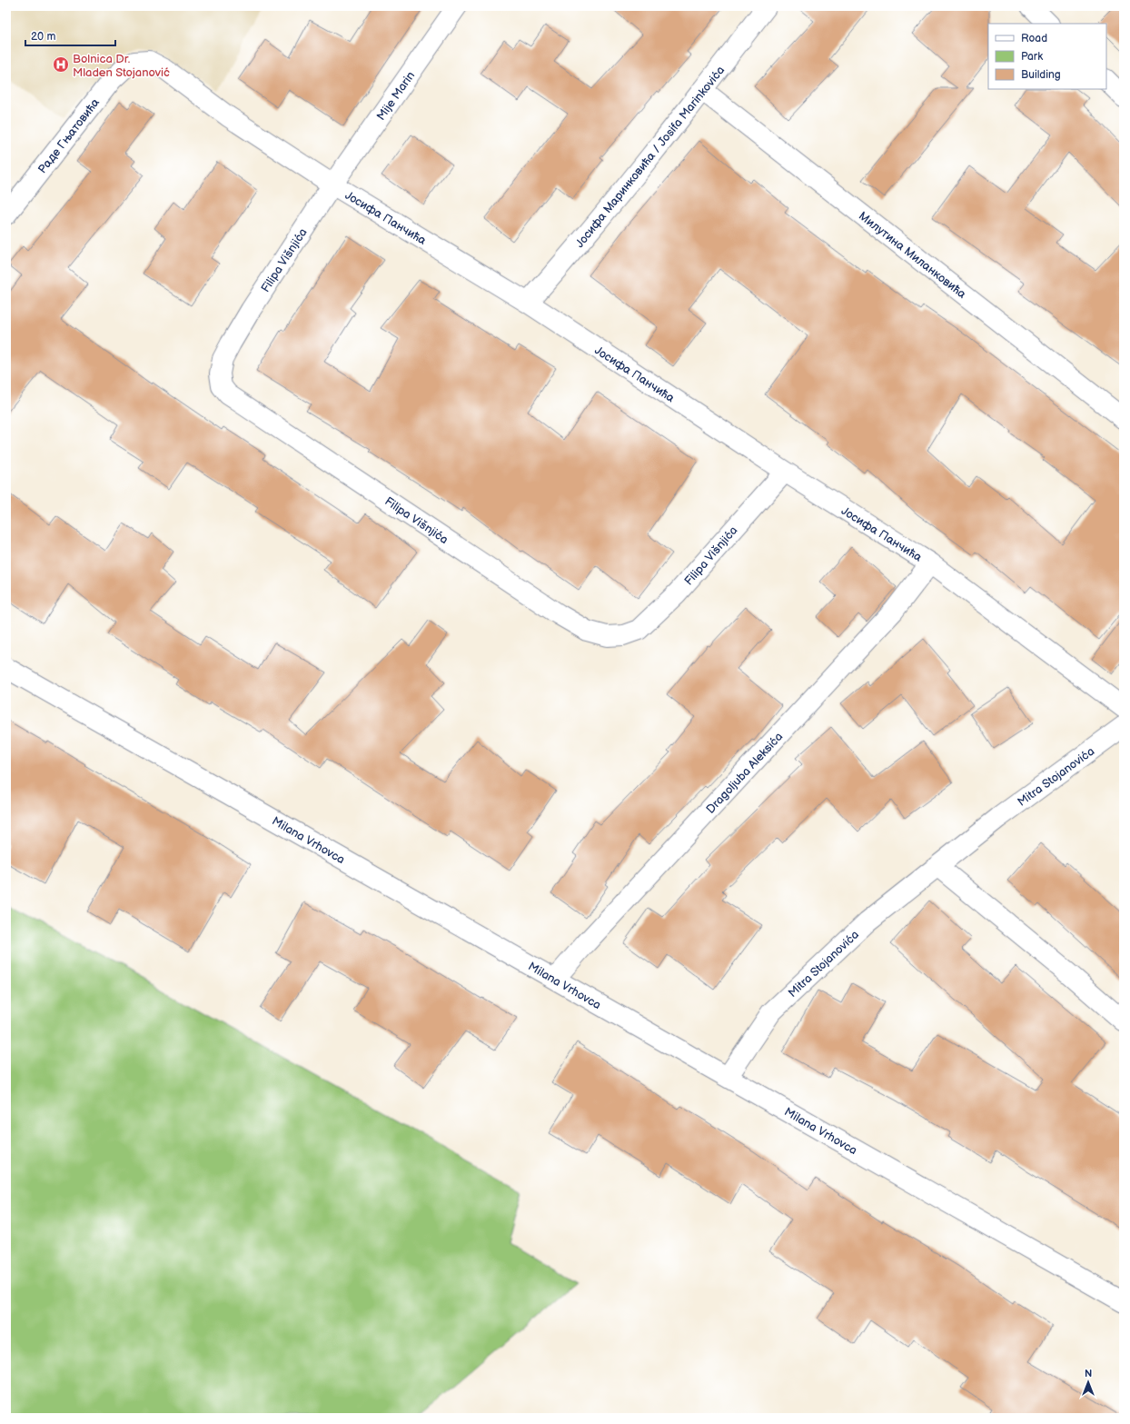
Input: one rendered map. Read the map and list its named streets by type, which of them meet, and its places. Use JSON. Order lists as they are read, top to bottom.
{
  "streets": {
    "street": [
      "Mije Marin",
      "Раде Гњатовића",
      "Јосифа Маринковића / Josifa Marinkovića",
      "Јосифа Панчића",
      "Милутина Миланковића",
      "Filipa Višnjića",
      "Dragoljuba Aleksića",
      "Mitra Stojanovića",
      "Milana Vrhovca"
    ]
  },
  "crossings": [
    ["Mije Marin", "Јосифа Панчића"],
    ["Mije Marin", "Filipa Višnjića"],
    ["Раде Гњатовића", "Јосифа Панчића"],
    ["Јосифа Маринковића / Josifa Marinkovića", "Јосифа Панчића"],
    ["Јосифа Маринковића / Josifa Marinkovića", "Милутина Миланковића"],
    ["Јосифа Панчића", "Filipa Višnjića"],
    ["Јосифа Панчића", "Dragoljuba Aleksića"],
    ["Dragoljuba Aleksića", "Milana Vrhovca"],
    ["Mitra Stojanovića", "Milana Vrhovca"]
  ],
  "places": {
    "hospital": ["Bolnica Dr. Mladen Stojanović"]
  },
  "legend": ["Road", "Park", "Building"],
  "scale_bar": "20 m",
  "north": "top"
}
